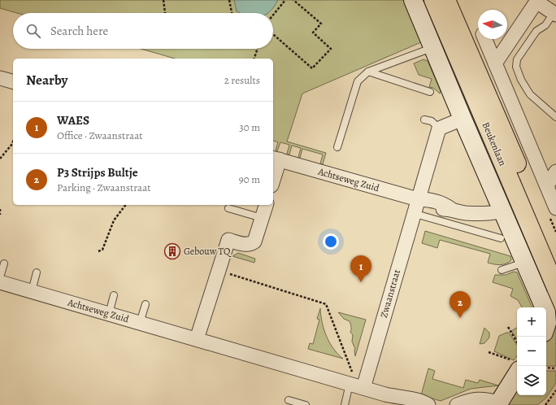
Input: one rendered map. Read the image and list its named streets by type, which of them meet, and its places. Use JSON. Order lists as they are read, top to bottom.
{
  "streets": {
    "main road": ["Beukenlaan"],
    "street": ["Achtseweg Zuid", "Zwaanstraat"]
  },
  "crossings": [
    ["Beukenlaan", "Achtseweg Zuid"],
    ["Achtseweg Zuid", "Zwaanstraat"]
  ],
  "places": {
    "building": ["Gebouw TQ"]
  },
  "north": "left",
  "page": {
    "search": "Search here",
    "heading": ["Nearby", "2 results"],
    "list": [
      {
        "mark": "1",
        "name": "WAES",
        "note": "Office · Zwaanstraat",
        "value": "30 m"
      },
      {
        "mark": "2",
        "name": "P3 Strijps Bultje",
        "note": "Parking · Zwaanstraat",
        "value": "90 m"
      }
    ],
    "pins": ["1", "2"],
    "map_buttons": ["+", "−"]
  }
}
